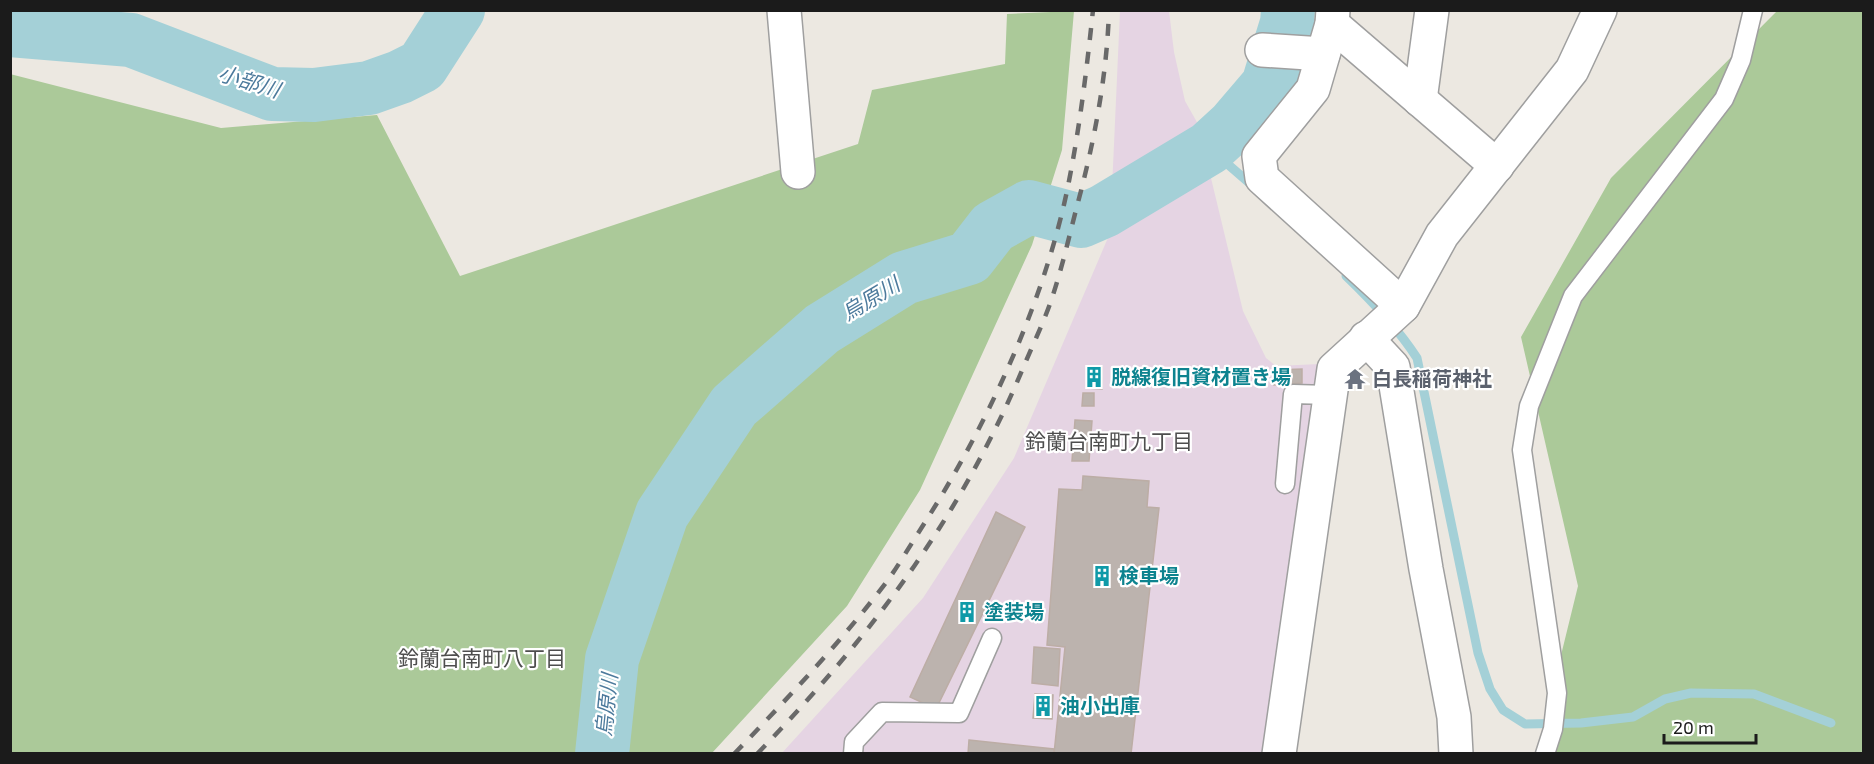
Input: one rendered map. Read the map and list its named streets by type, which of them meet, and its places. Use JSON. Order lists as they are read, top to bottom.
{
  "districts": ["鈴蘭台南町九丁目", "鈴蘭台南町八丁目"],
  "water": ["小部川", "烏原川"],
  "places": {
    "building": [
      "脱線復旧資材置き場",
      "検車場",
      "塗装場",
      "油小出庫"
    ],
    "temple": ["白長稲荷神社"]
  },
  "scale_bar": "20 m"
}
